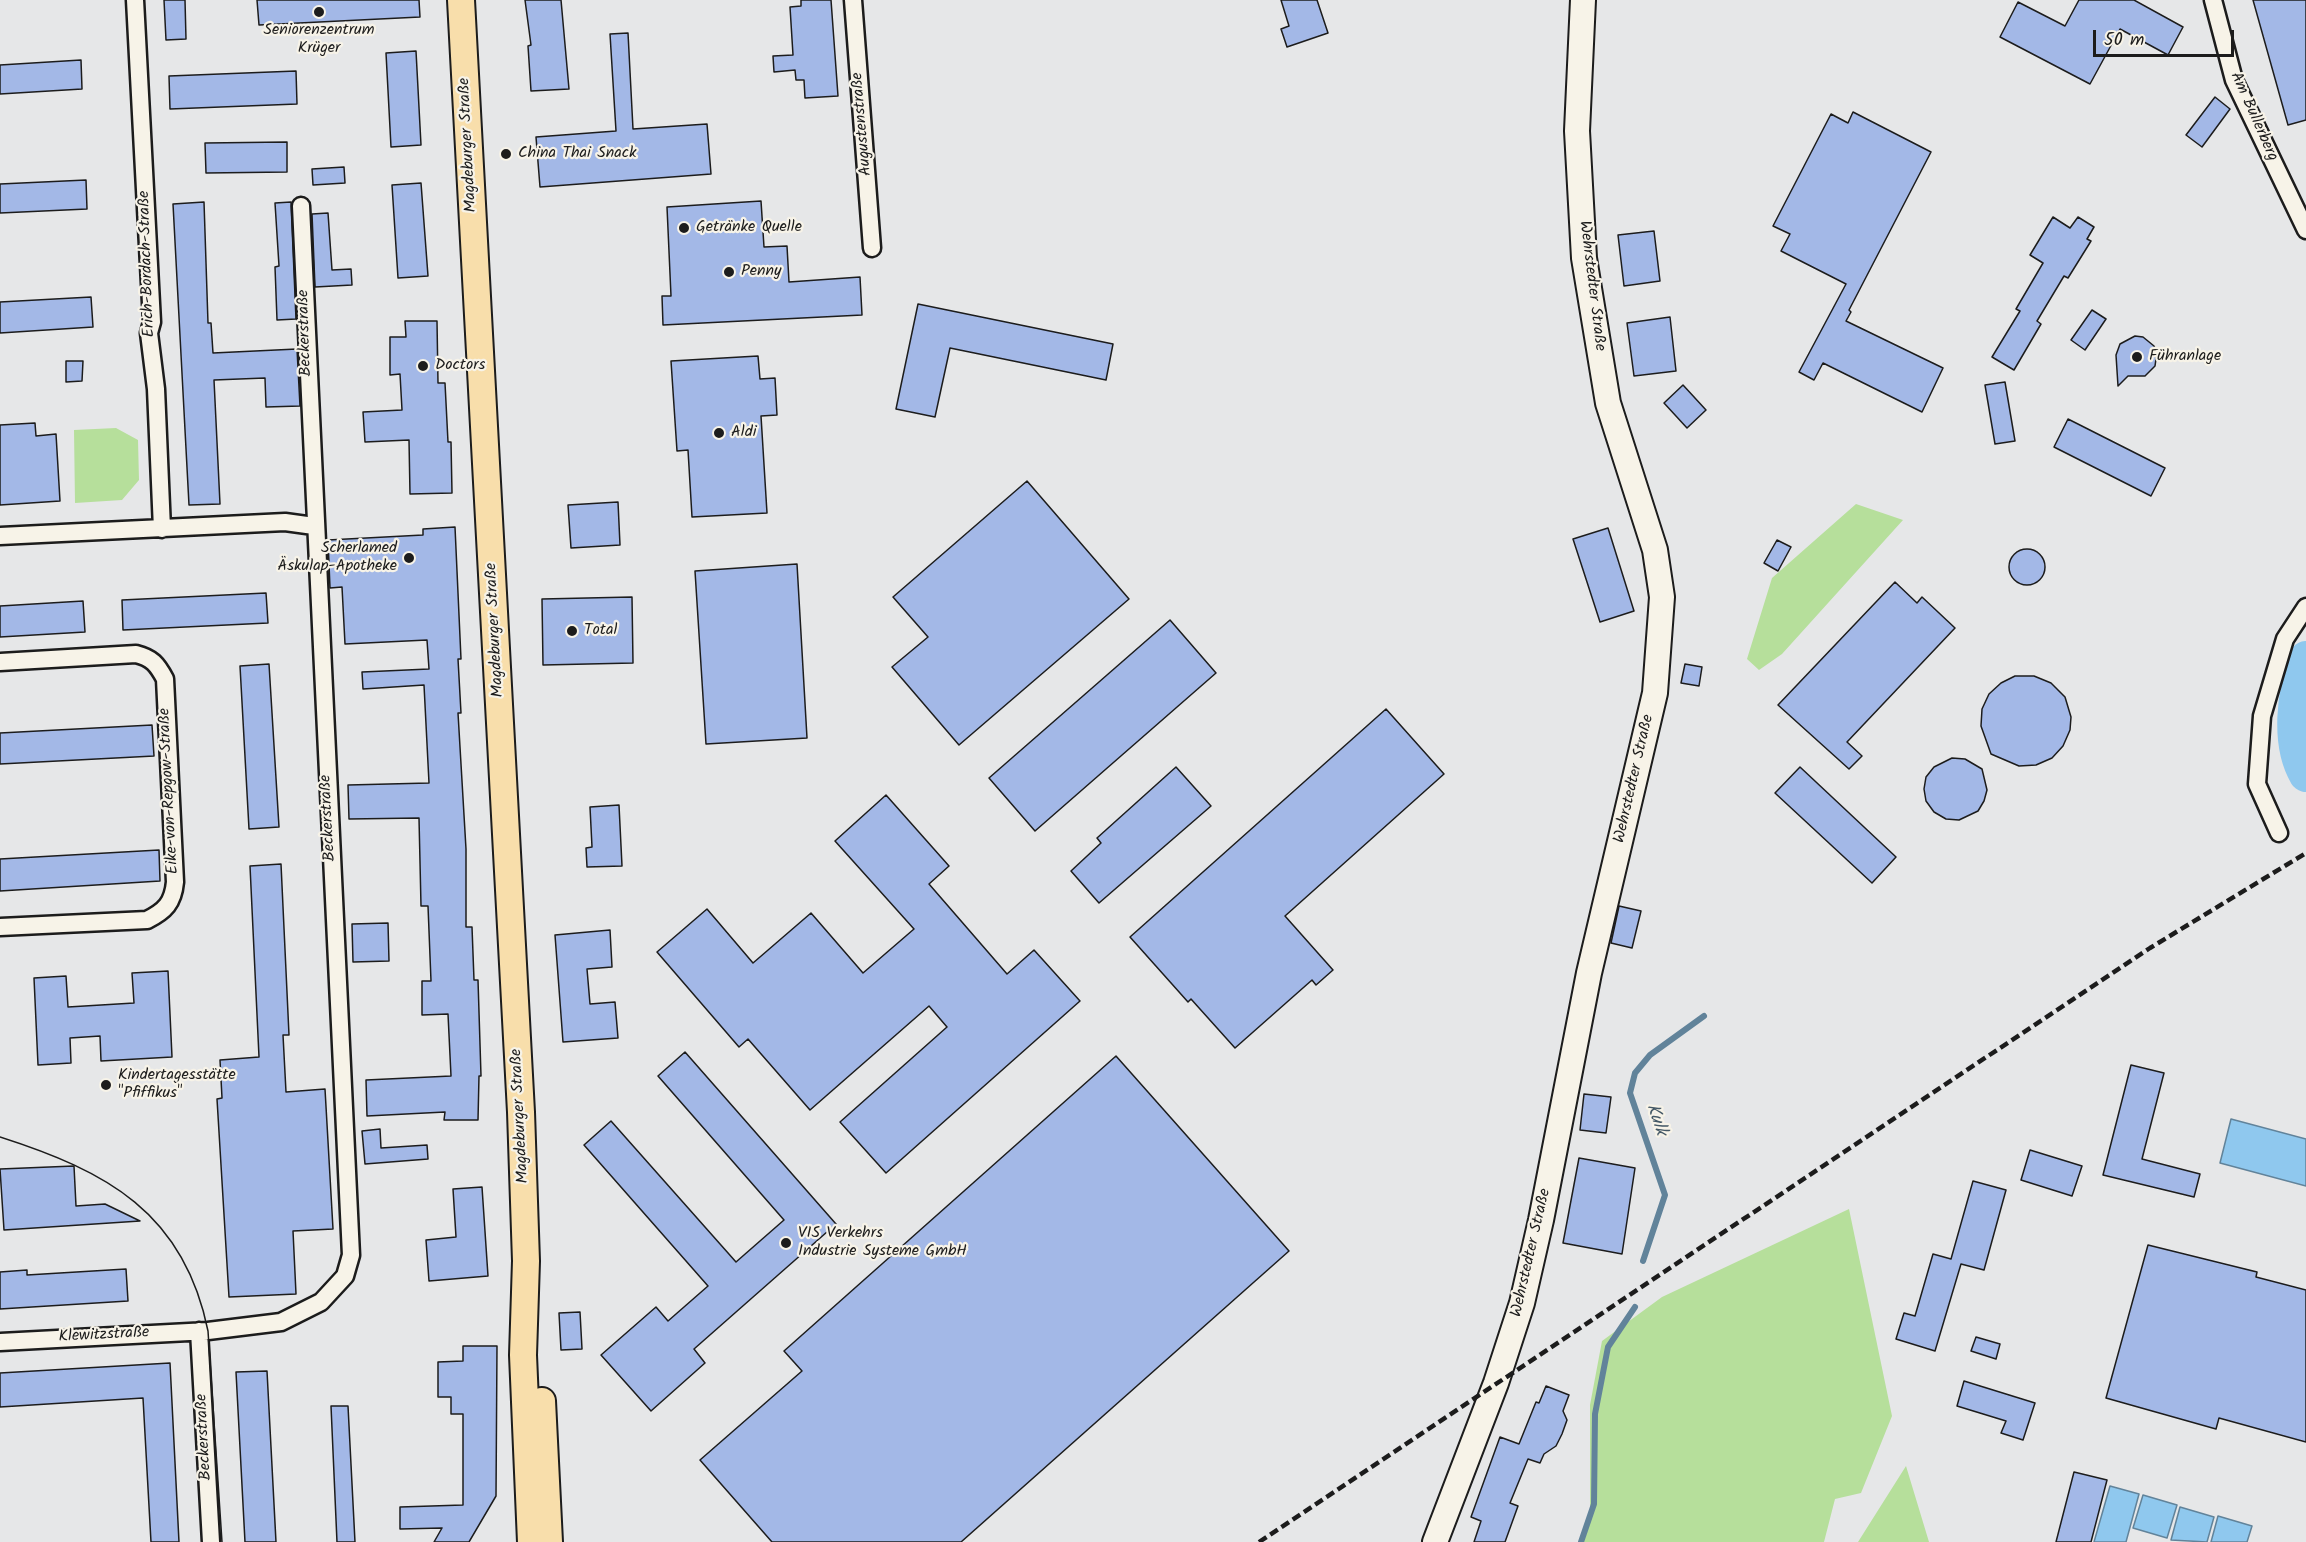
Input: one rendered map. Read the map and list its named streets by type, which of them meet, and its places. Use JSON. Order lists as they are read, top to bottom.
{
  "streets": {
    "main road": ["Magdeburger Straße"],
    "street": [
      "Am Bullerberg",
      "Augustenstraße",
      "Erich-Bordach-Straße",
      "Wehrstedter Straße",
      "Beckerstraße",
      "Eike-von-Repgow-Straße",
      "Klewitzstraße"
    ]
  },
  "crossings": [
    ["Beckerstraße", "Klewitzstraße"]
  ],
  "water": ["Kulk"],
  "places": [
    "Seniorenzentrum Krüger",
    "China Thai Snack",
    "Getränke Quelle",
    "Penny",
    "Führanlage",
    "Doctors",
    "Aldi",
    "Scherlamed Äskulap-Apotheke",
    "Total",
    "Kindertagesstätte \"Pfiffikus\"",
    "VIS Verkehrs Industrie Systeme GmbH"
  ],
  "scale_bar": "50 m"
}
